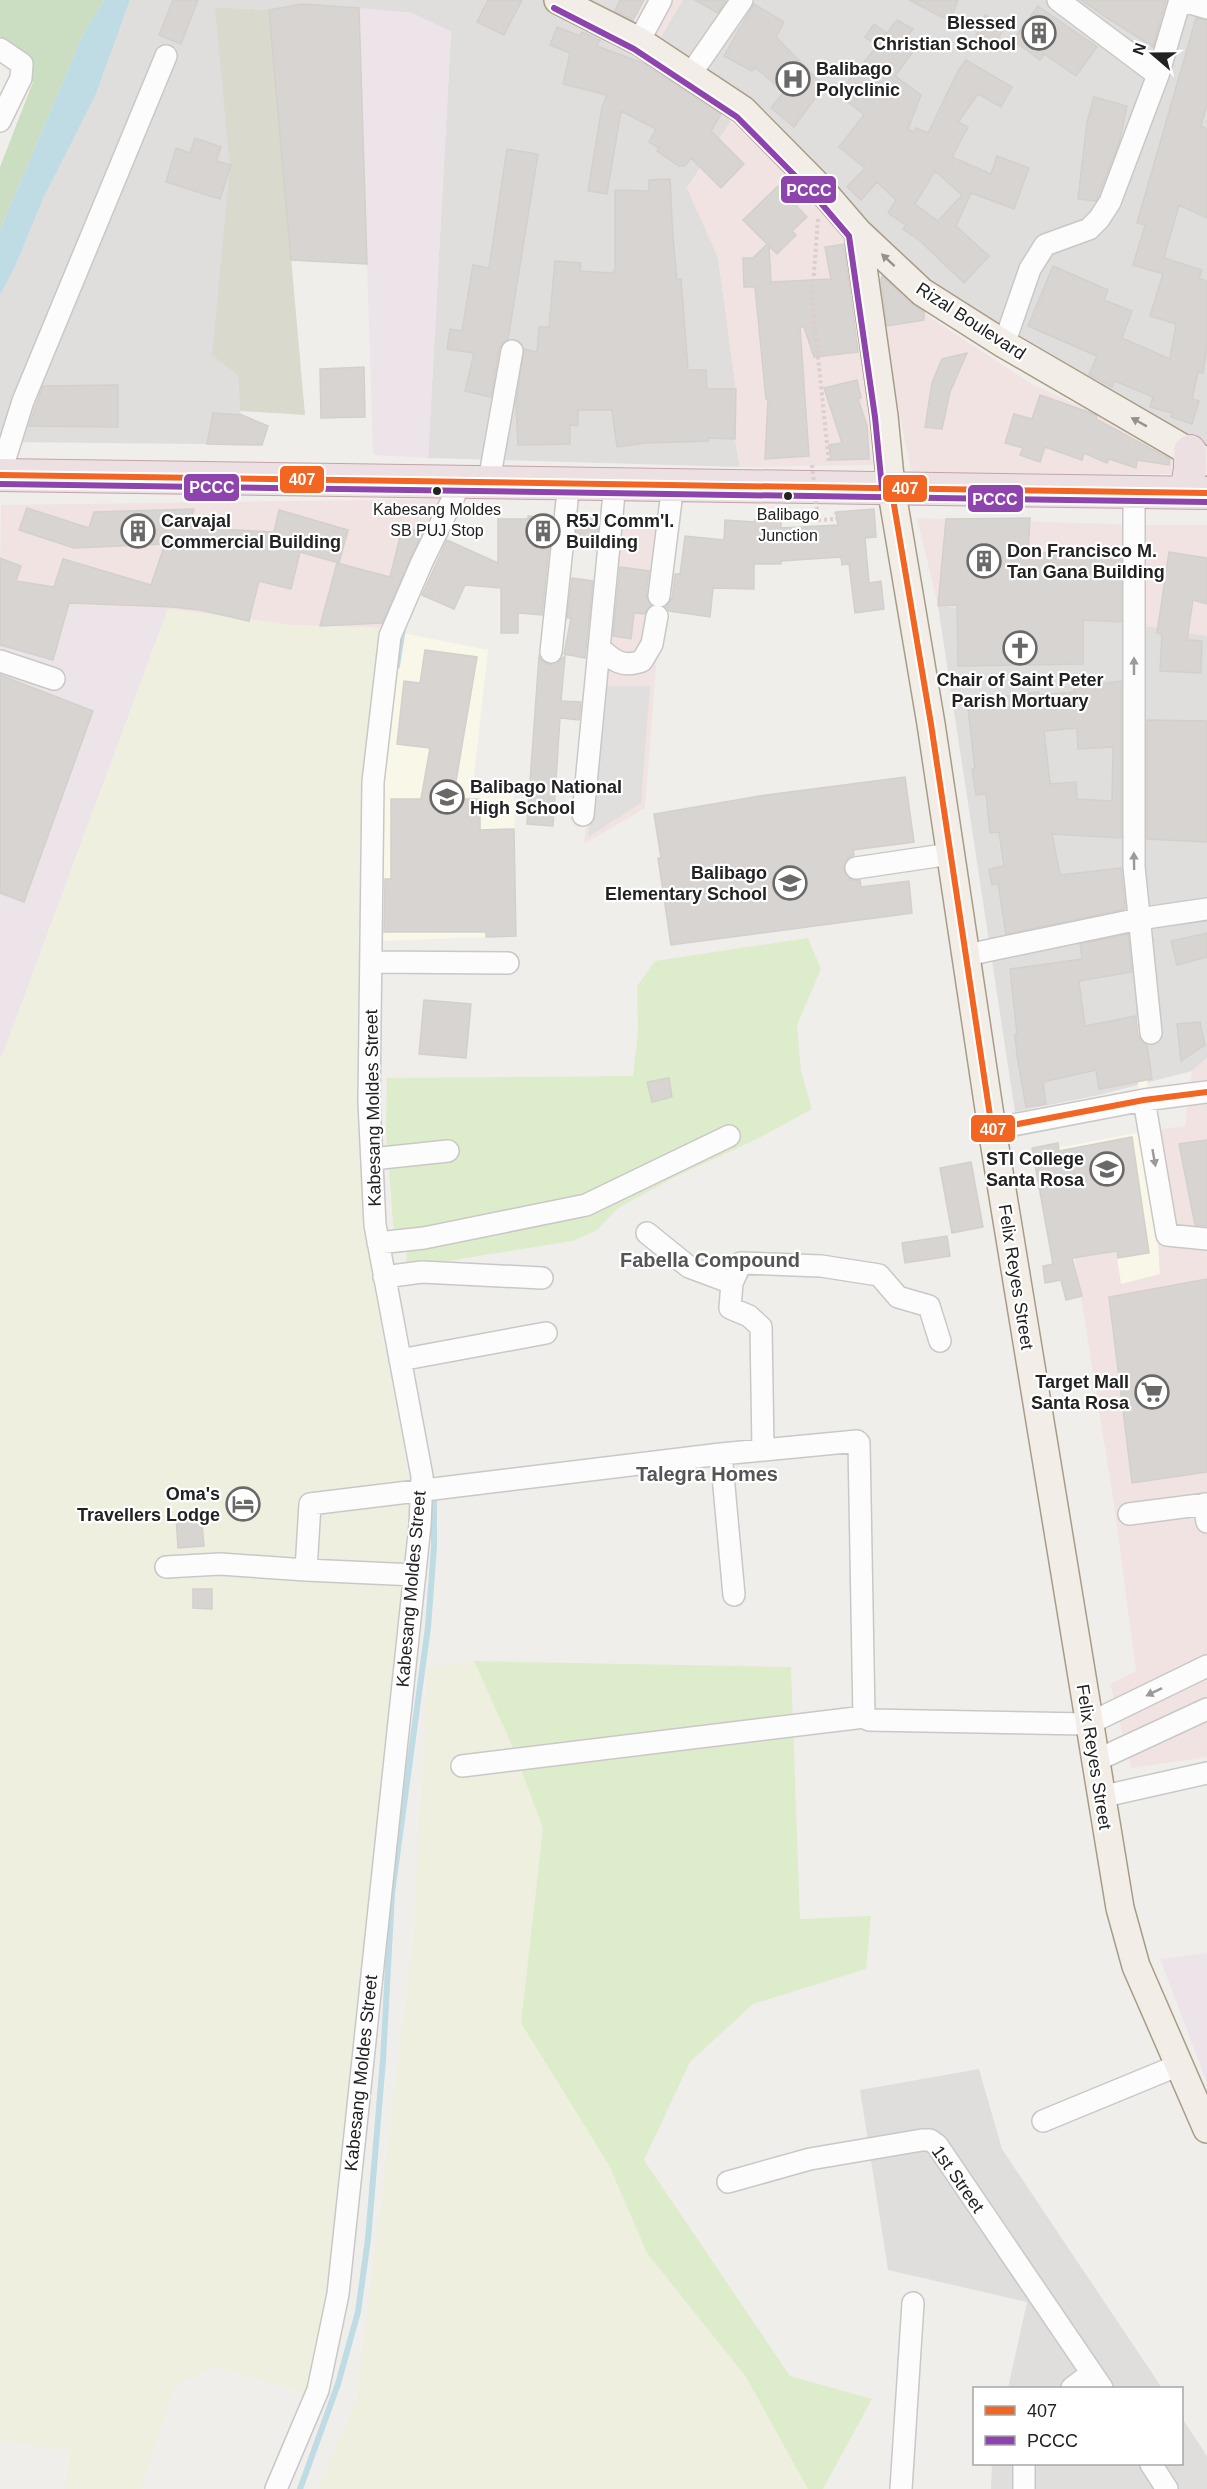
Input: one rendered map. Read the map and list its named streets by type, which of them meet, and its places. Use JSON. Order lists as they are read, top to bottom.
{
  "streets": {
    "main road": ["Rizal Boulevard", "Felix Reyes Street"],
    "street": ["Kabesang Moldes Street", "1st Street"]
  },
  "crossings": [
    ["Rizal Boulevard", "Felix Reyes Street"]
  ],
  "one_way": ["Rizal Boulevard"],
  "districts": ["Fabella Compound", "Talegra Homes"],
  "places": {
    "building": [
      "Blessed Christian School",
      "Carvajal Commercial Building",
      "R5J Comm'l. Building",
      "Don Francisco M. Tan Gana Building"
    ],
    "hospital": ["Balibago Polyclinic"],
    "other": ["Kabesang Moldes SB PUJ Stop", "Balibago Junction"],
    "church": ["Chair of Saint Peter Parish Mortuary"],
    "school or university": ["Balibago National High School", "Balibago Elementary School", "STI College Santa Rosa"],
    "supermarket": ["Target Mall Santa Rosa"],
    "hotel": ["Oma's Travellers Lodge"]
  },
  "lines": ["transit line PCCC", "transit line 407"],
  "legend": ["407", "PCCC"],
  "north": "left"
}
